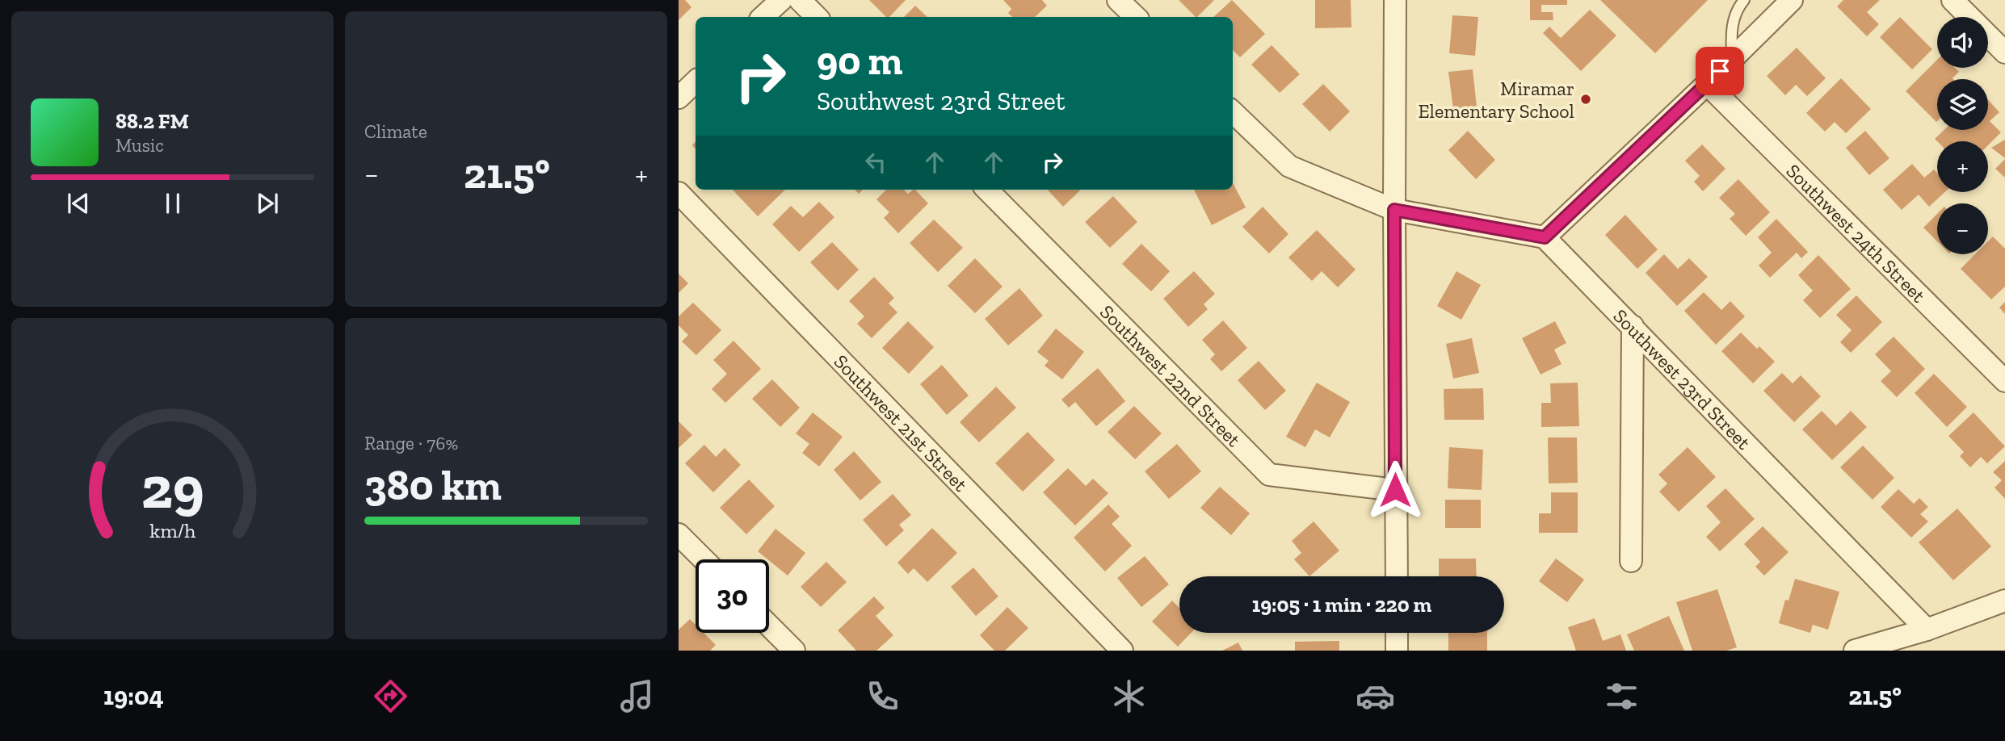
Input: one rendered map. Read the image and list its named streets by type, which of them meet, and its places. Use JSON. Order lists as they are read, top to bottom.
{
  "streets": {
    "street": [
      "Southwest 24th Street",
      "Southwest 22nd Street",
      "Southwest 23rd Street",
      "Southwest 21st Street"
    ]
  },
  "places": ["Miramar Elementary School"],
  "page": {
    "tile": [
      "Climate",
      ["Range · 76%", "380 km"]
    ],
    "map_buttons": ["+", "−"],
    "turn": ["90 m", "Southwest 23rd Street"],
    "song": ["88.2 FM", "Music"],
    "heat": ["−", "21.5°", "+"],
    "limit": "30",
    "trip": "19:05 · 1 min · 220 m",
    "tabs": ["19:04", "21.5°"],
    "gauge": ["29", "km/h"]
  }
}
